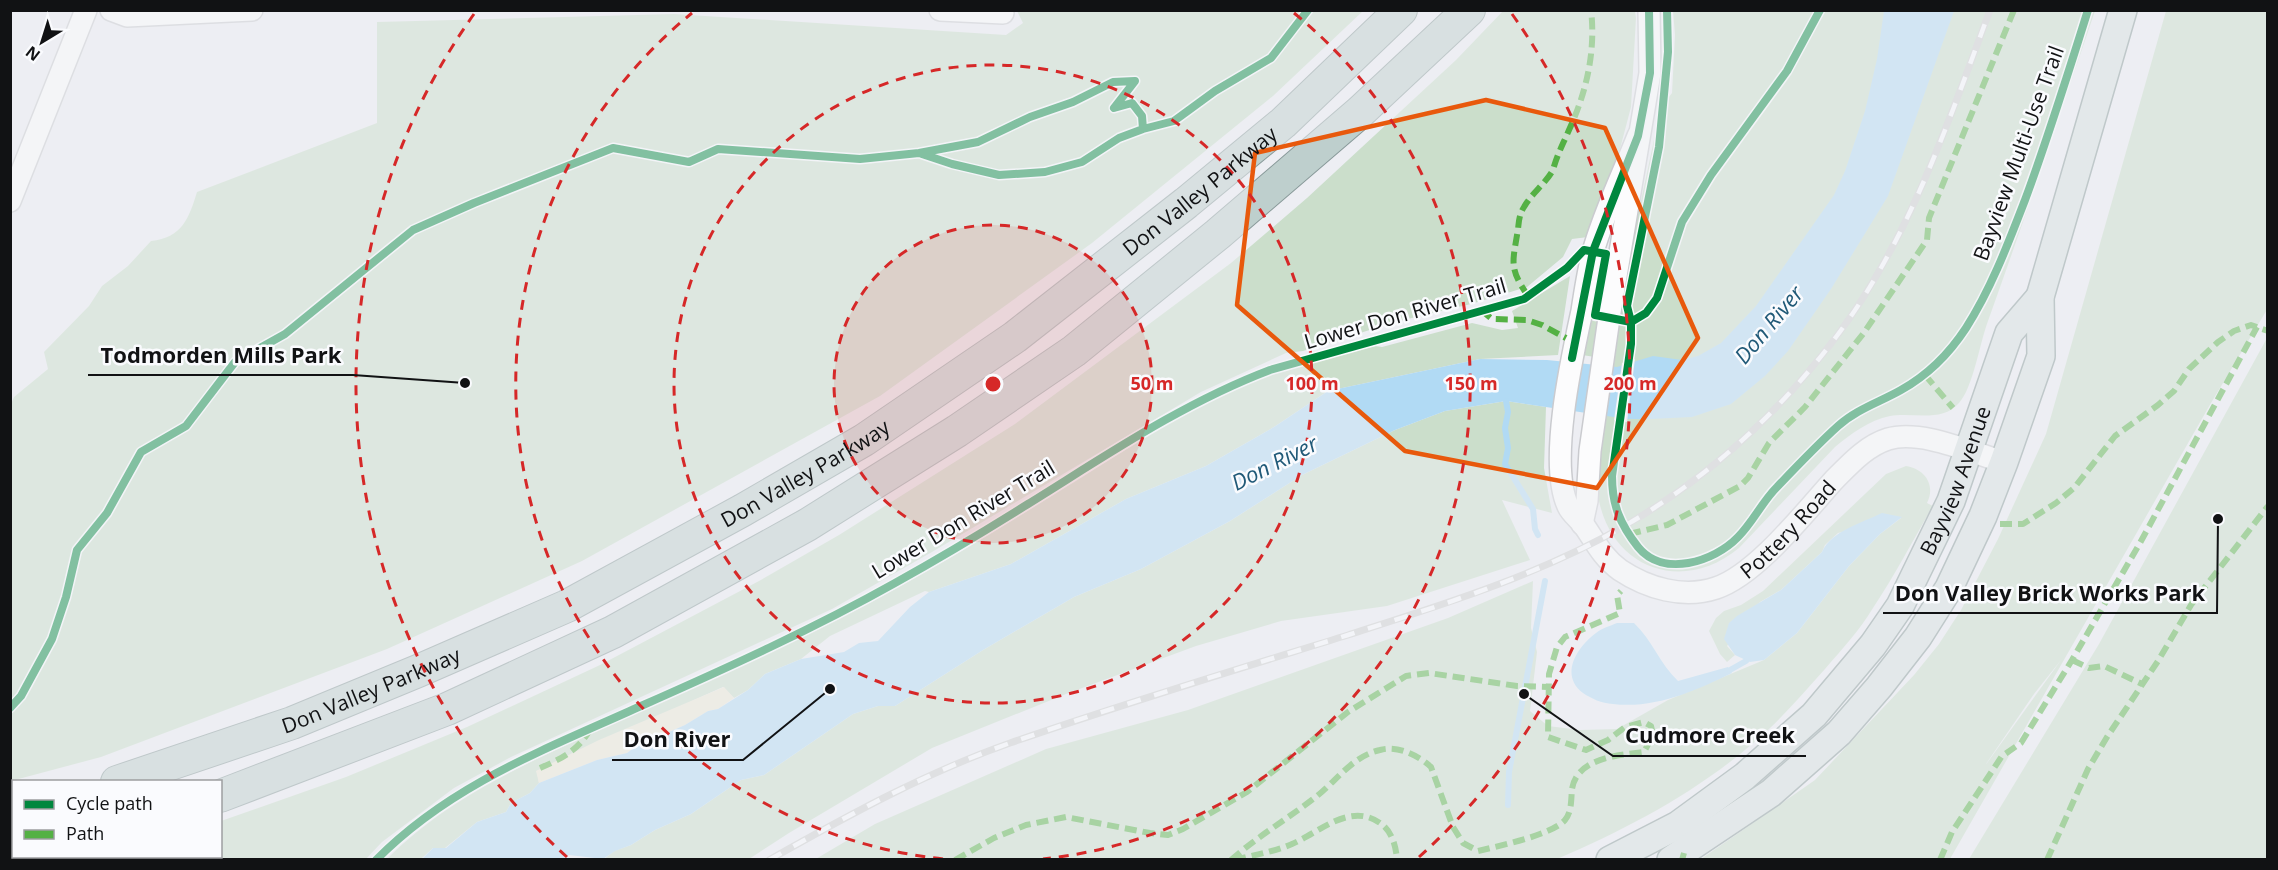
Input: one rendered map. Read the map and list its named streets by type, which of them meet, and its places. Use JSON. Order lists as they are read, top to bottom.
{
  "streets": {
    "highway": ["Don Valley Parkway"],
    "main road": ["Bayview Avenue"],
    "street": ["Pottery Road"],
    "cycle path": ["Bayview Multi-Use Trail", "Lower Don River Trail"]
  },
  "crossings": [
    ["Bayview Avenue", "Pottery Road"]
  ],
  "water": ["Don River"],
  "places": [
    "Todmorden Mills Park",
    "Don Valley Brick Works Park",
    "Don River",
    "Cudmore Creek"
  ],
  "legend": ["Cycle path", "Path"],
  "north": "bottom left",
  "rings": [
    "50 m",
    "100 m",
    "150 m",
    "200 m"
  ]
}
